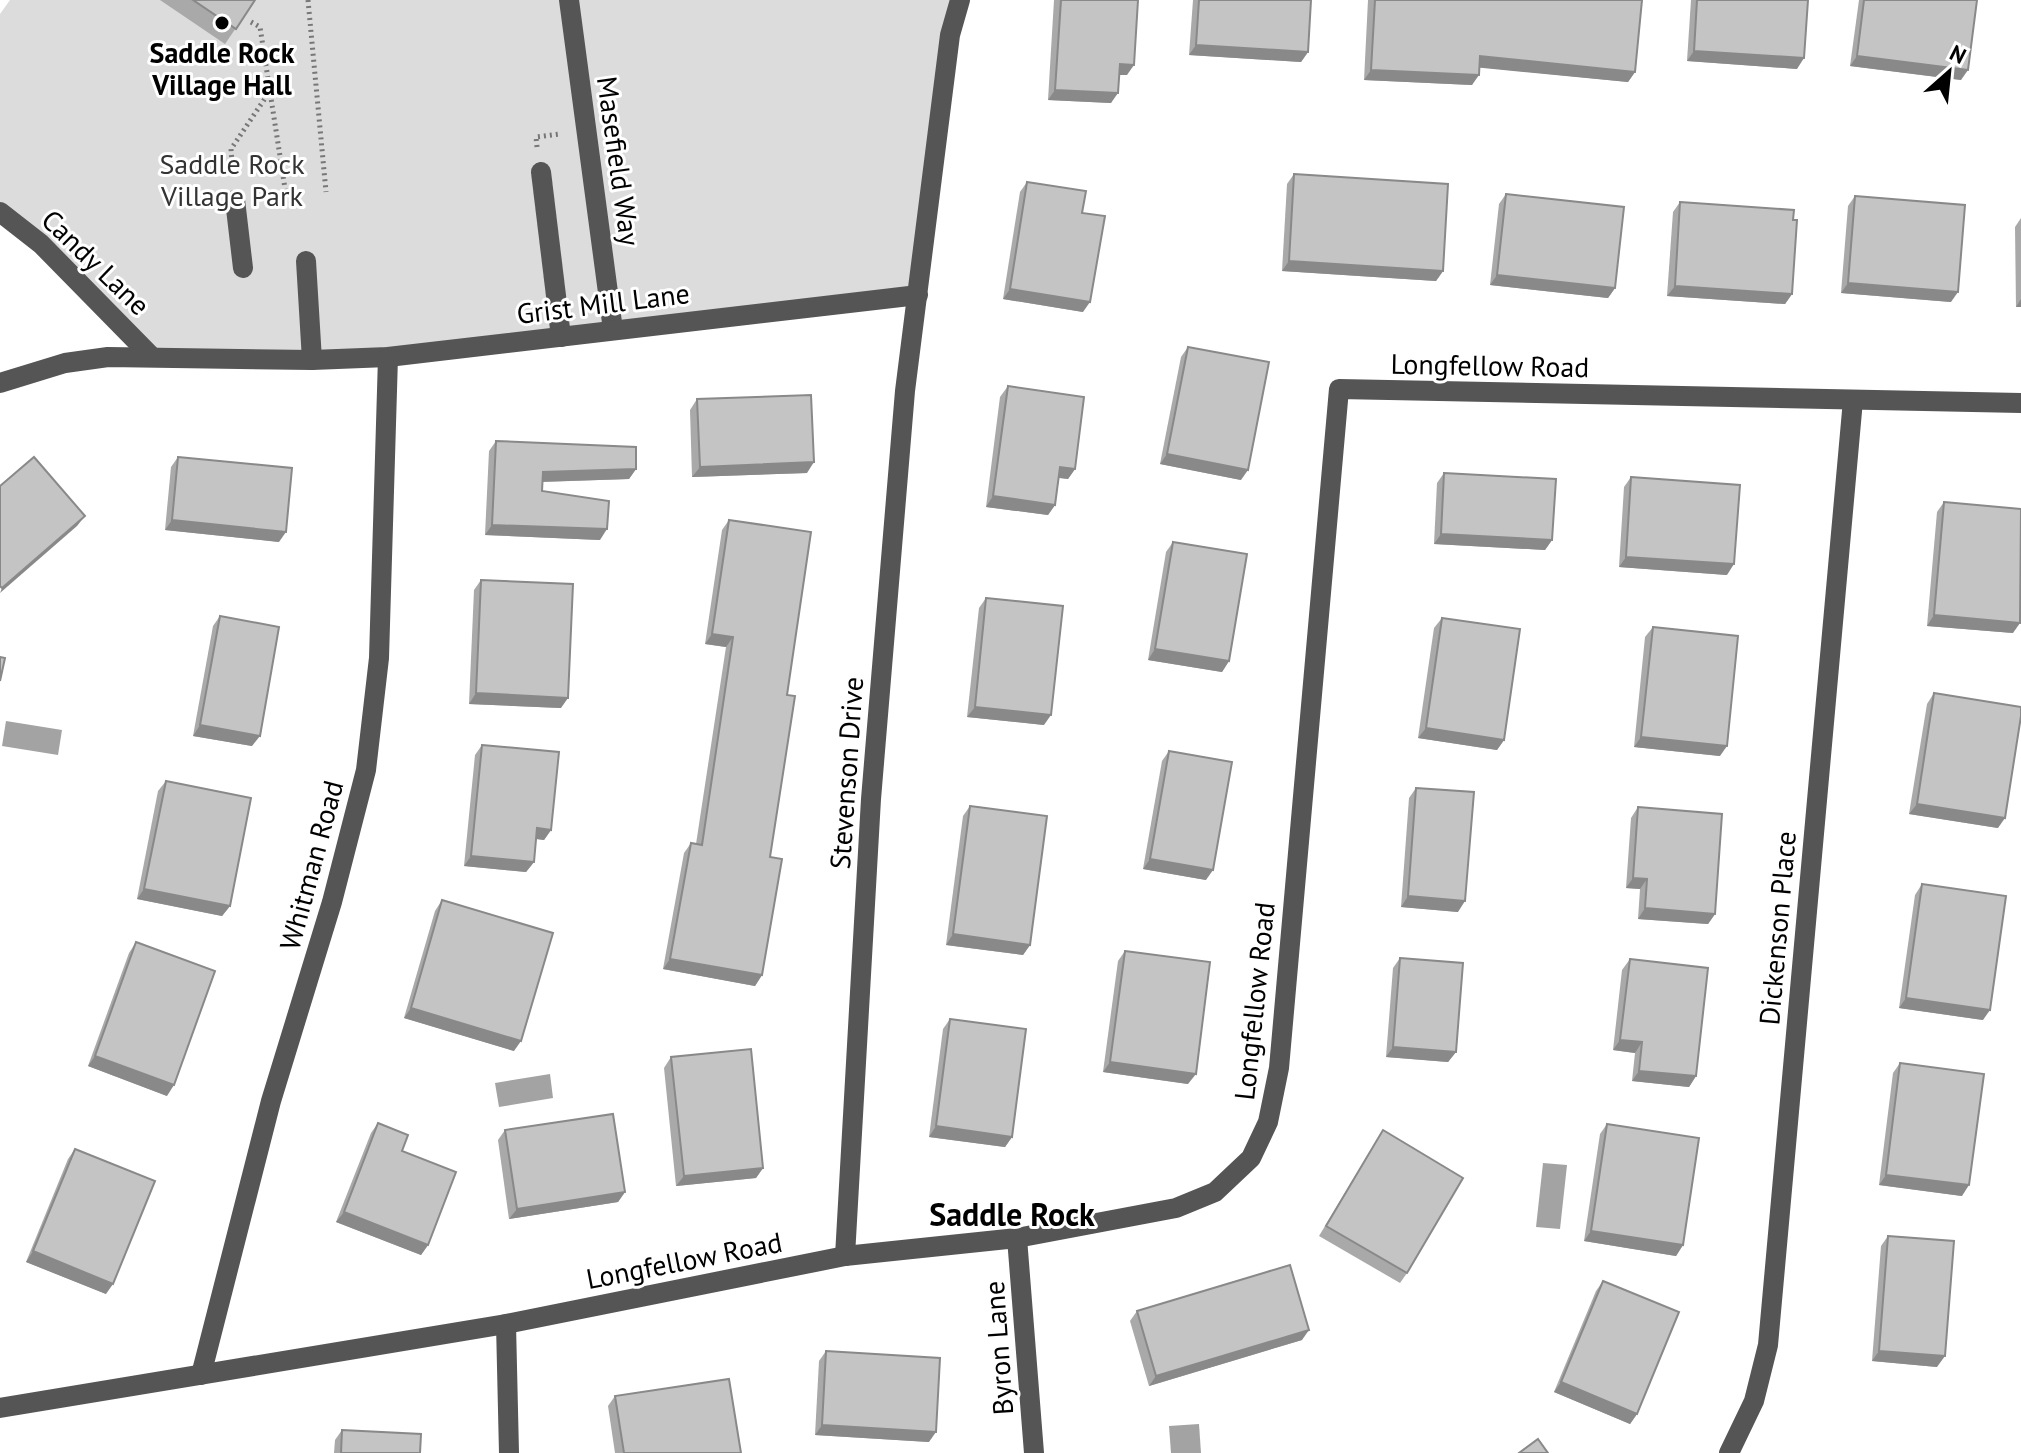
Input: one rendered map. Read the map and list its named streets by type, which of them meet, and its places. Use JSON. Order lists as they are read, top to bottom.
{
  "streets": {
    "street": [
      "Masefield Way",
      "Candy Lane",
      "Grist Mill Lane",
      "Longfellow Road",
      "Stevenson Drive",
      "Whitman Road",
      "Dickenson Place",
      "Byron Lane"
    ]
  },
  "crossings": [
    ["Masefield Way", "Grist Mill Lane"],
    ["Candy Lane", "Grist Mill Lane"],
    ["Grist Mill Lane", "Stevenson Drive"],
    ["Grist Mill Lane", "Whitman Road"],
    ["Longfellow Road", "Stevenson Drive"],
    ["Longfellow Road", "Whitman Road"],
    ["Longfellow Road", "Dickenson Place"],
    ["Longfellow Road", "Byron Lane"]
  ],
  "districts": ["Saddle Rock"],
  "parks": ["Saddle Rock Village Park"],
  "places": ["Saddle Rock Village Hall"],
  "north": "top right"
}
